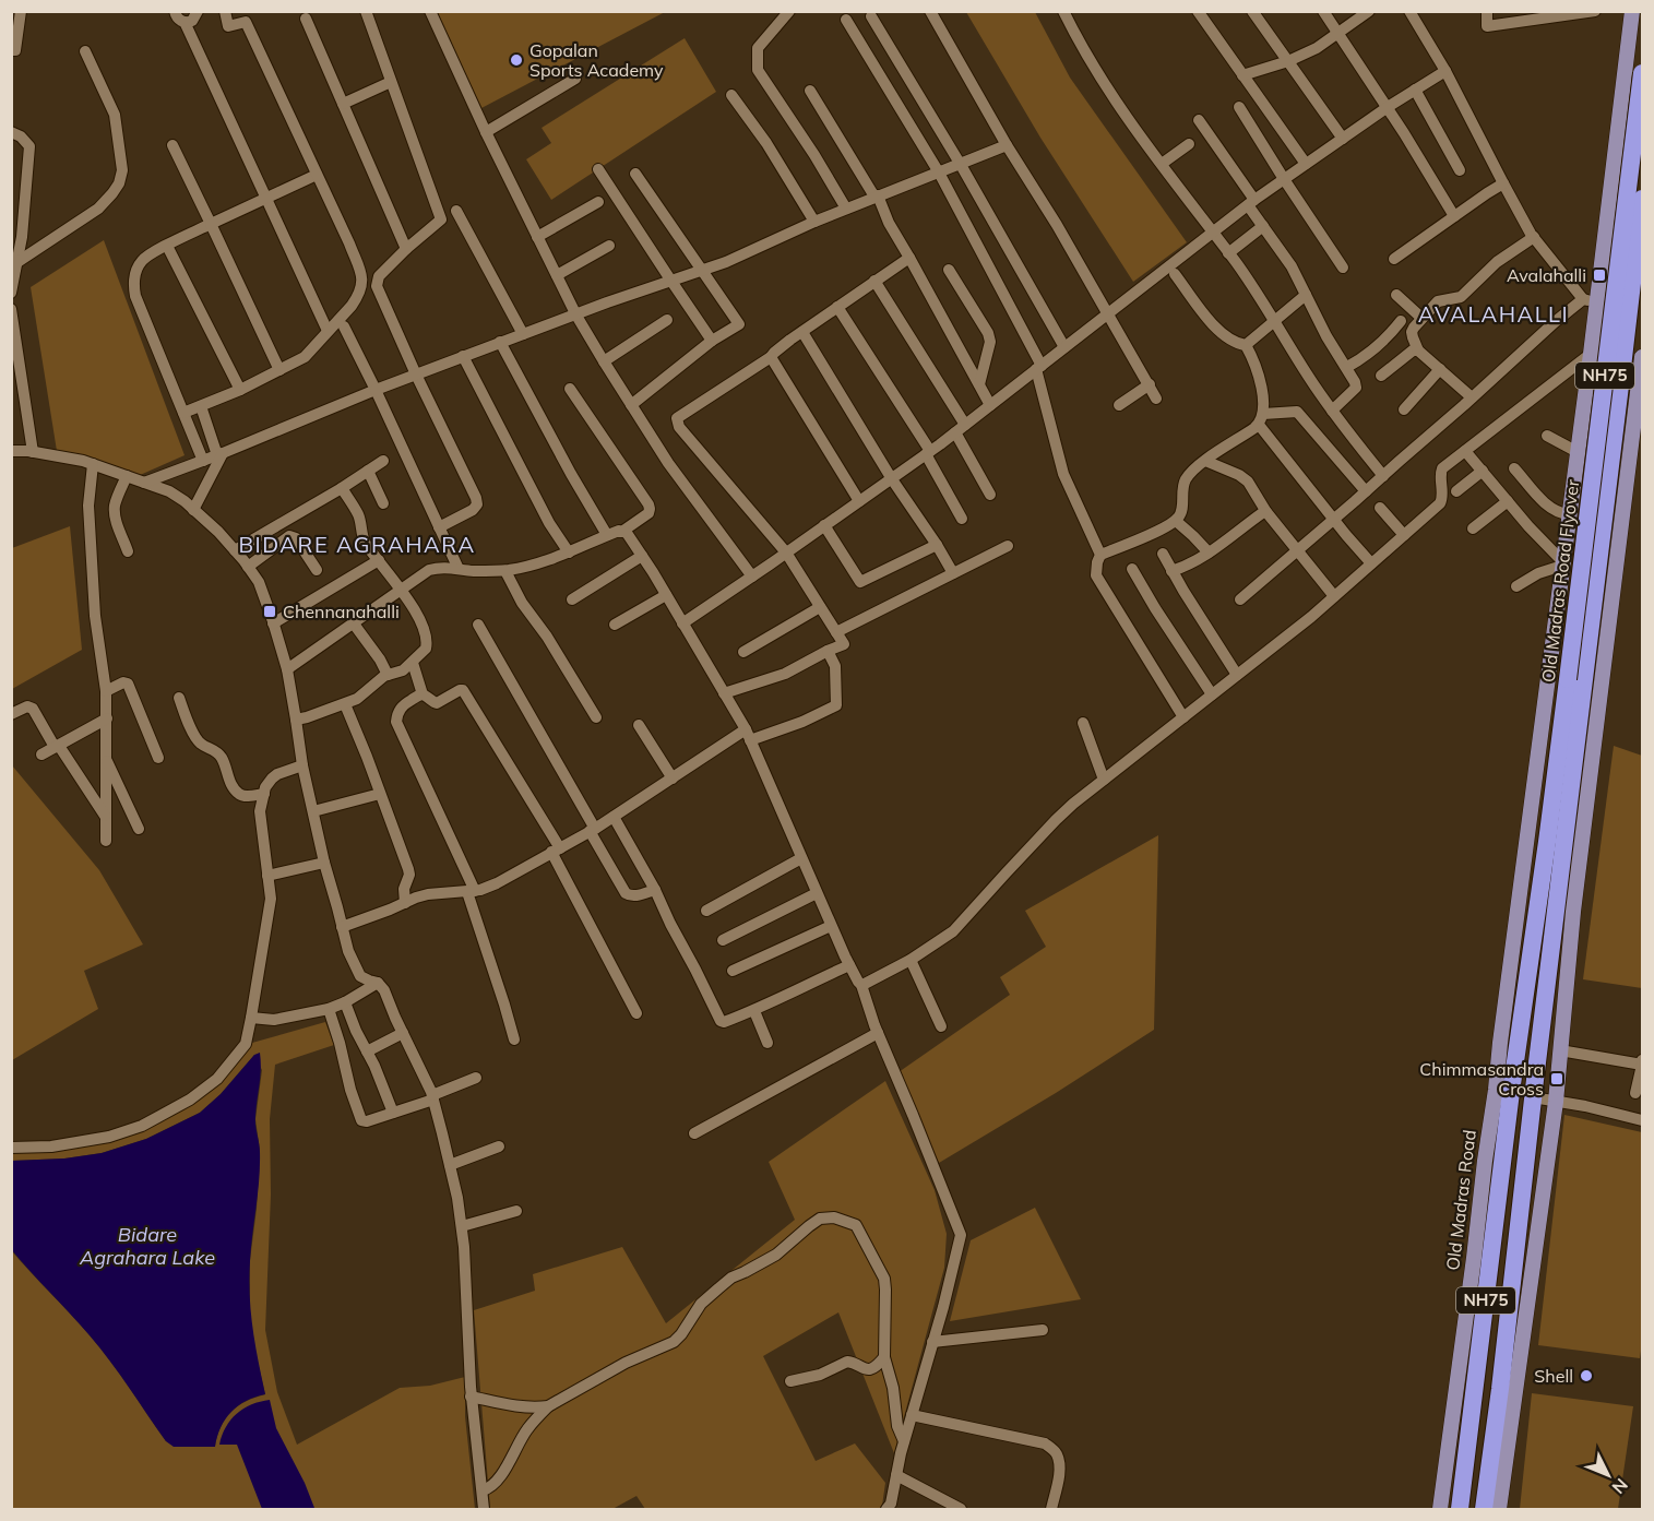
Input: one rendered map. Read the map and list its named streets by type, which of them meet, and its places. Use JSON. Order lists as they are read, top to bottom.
{
  "streets": {
    "highway": ["NH75", "Old Madras Road Flyover", "Old Madras Road"]
  },
  "crossings": [
    ["NH75", "Old Madras Road Flyover"],
    ["Old Madras Road Flyover", "Old Madras Road"]
  ],
  "districts": ["AVALAHALLI", "BIDARE AGRAHARA"],
  "water": ["Bidare Agrahara Lake"],
  "places": {
    "other": ["Gopalan Sports Academy", "Shell"],
    "transit": ["Avalahalli", "Chennanahalli", "Chimmasandra Cross"]
  },
  "north": "bottom right"
}
